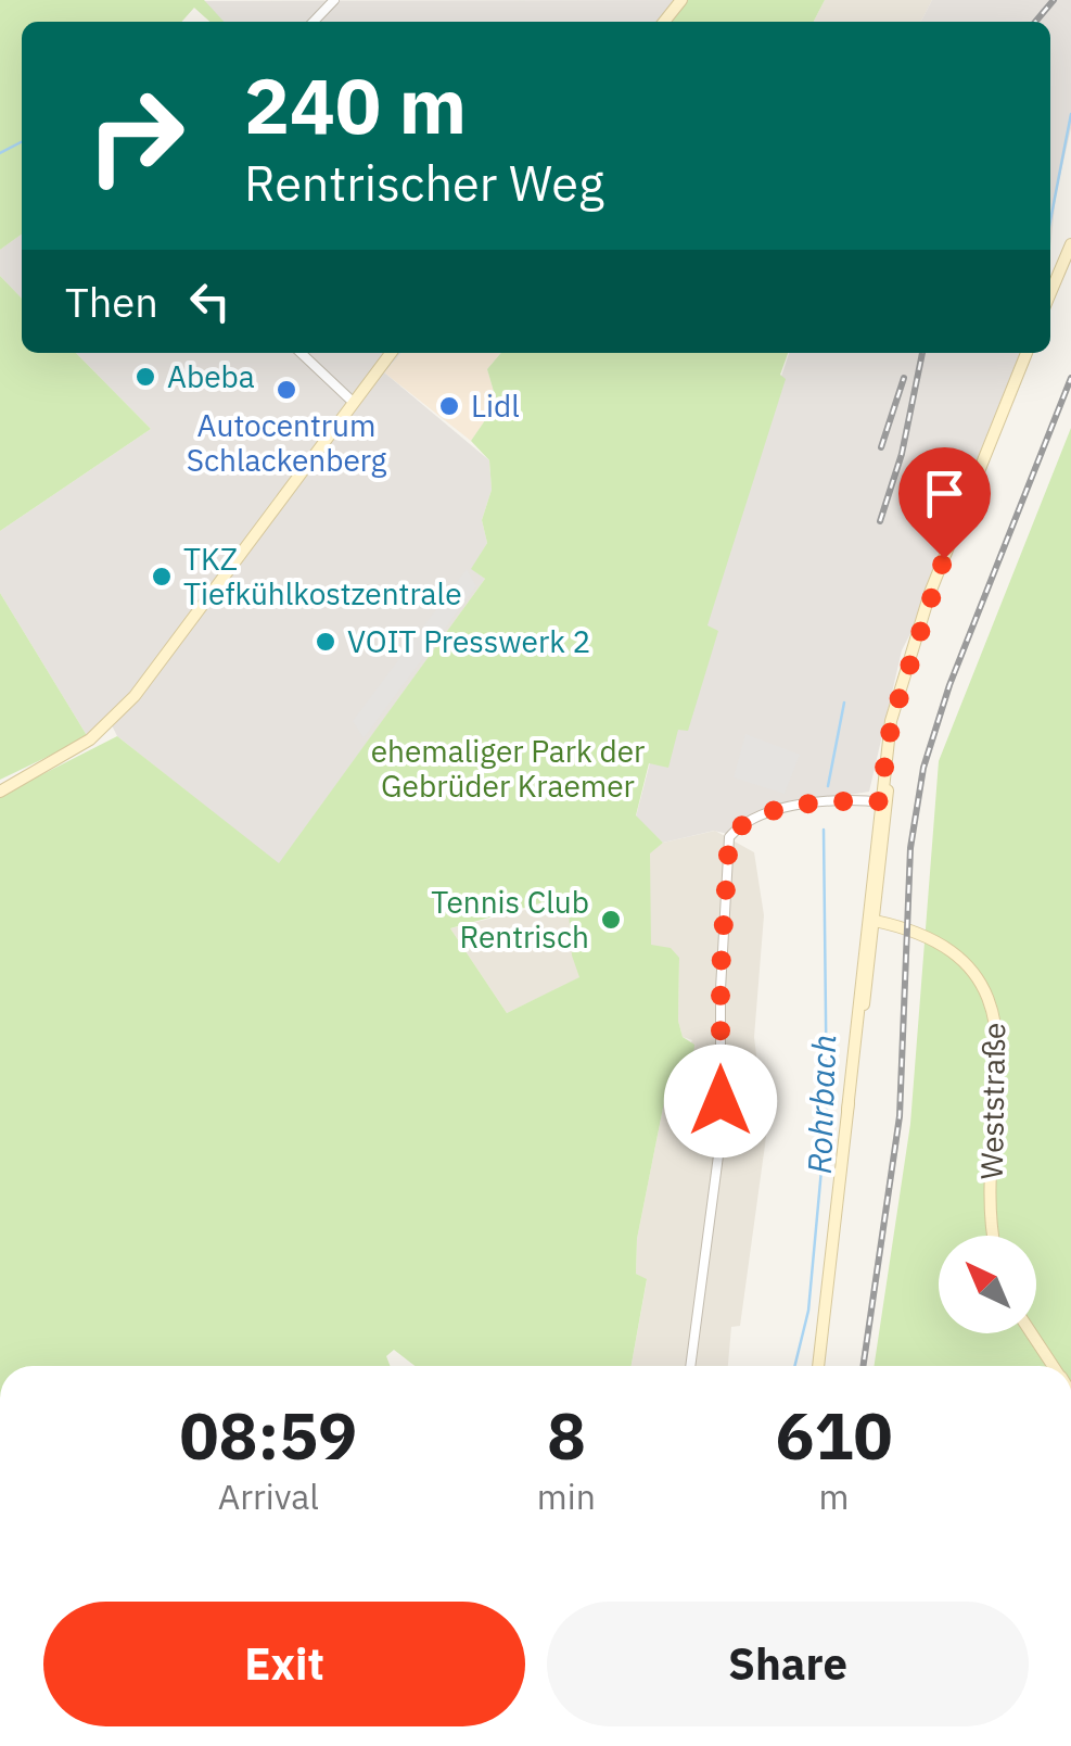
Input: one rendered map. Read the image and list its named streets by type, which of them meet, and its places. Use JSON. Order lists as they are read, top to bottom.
{
  "streets": {
    "main road": ["Weststraße"]
  },
  "water": ["Rohrbach"],
  "parks": ["ehemaliger Park der Gebrüder Kraemer"],
  "places": [
    "Abeba",
    "Autocentrum Schlackenberg",
    "Lidl",
    "TKZ Tiefkühlkostzentrale",
    "VOIT Presswerk 2",
    "Tennis Club Rentrisch"
  ],
  "north": "top left",
  "page": {
    "turn": ["240 m", "Rentrischer Weg"],
    "then": "Then",
    "eta": [
      "08:59",
      "Arrival",
      "8",
      "min",
      "610",
      "m"
    ],
    "buttons": ["Exit", "Share"]
  }
}
